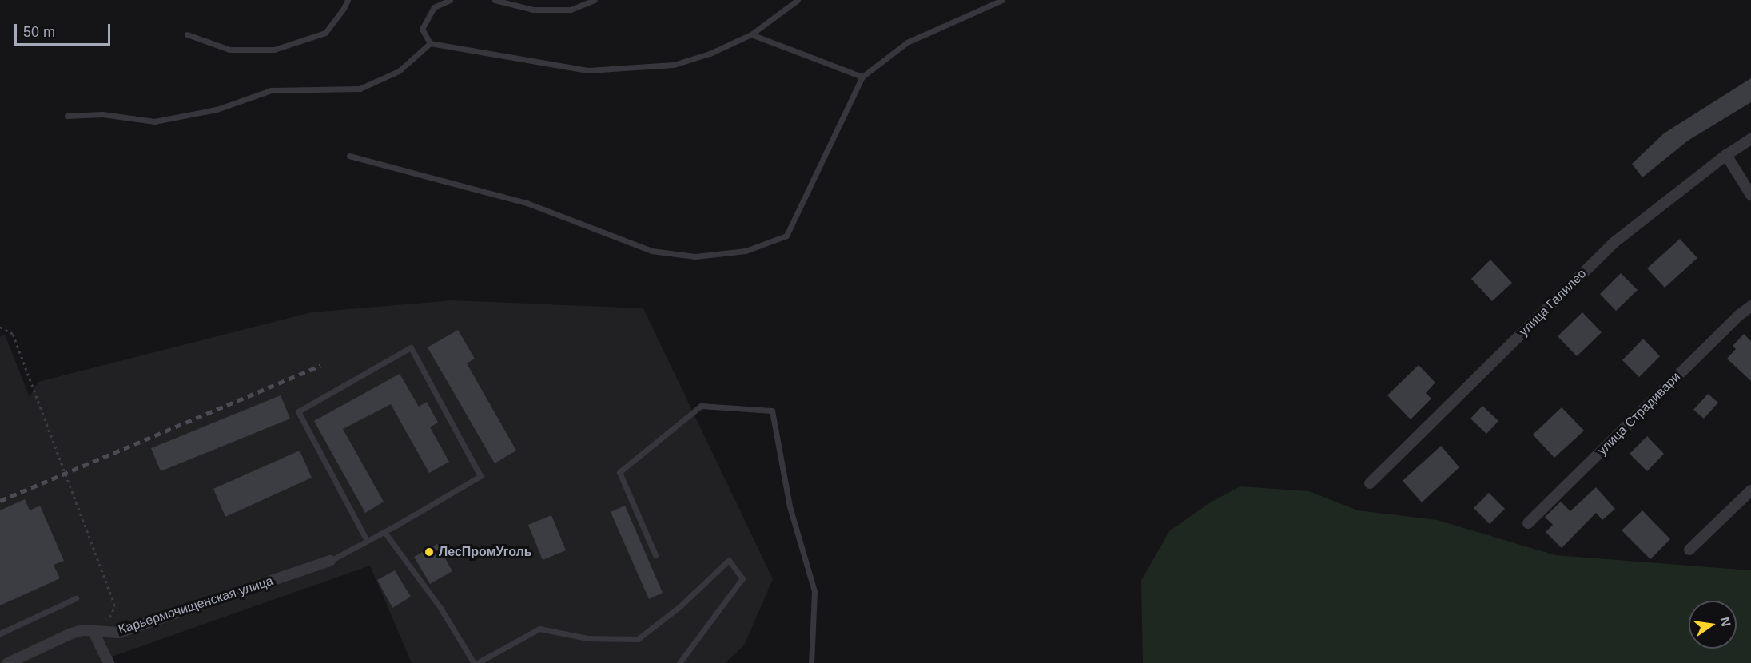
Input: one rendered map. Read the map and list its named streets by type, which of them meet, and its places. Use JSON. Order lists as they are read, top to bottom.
{
  "streets": {
    "street": ["улица Галилео", "улица Страдивари", "Карьермочищенская улица"]
  },
  "places": ["ЛесПромУголь"],
  "scale_bar": "50 m",
  "north": "right"
}
